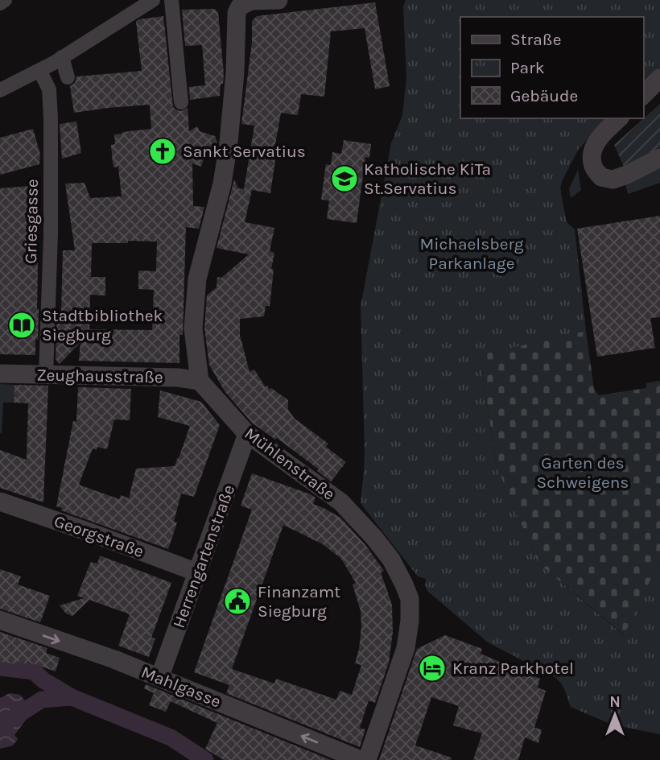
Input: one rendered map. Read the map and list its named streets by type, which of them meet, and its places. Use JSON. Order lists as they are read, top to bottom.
{
  "streets": {
    "street": [
      "Griesgasse",
      "Zeughausstraße",
      "Mühlenstraße",
      "Georgstraße",
      "Herrengartenstraße",
      "Mahlgasse"
    ]
  },
  "crossings": [
    ["Griesgasse", "Zeughausstraße"],
    ["Zeughausstraße", "Mühlenstraße"],
    ["Mühlenstraße", "Herrengartenstraße"],
    ["Georgstraße", "Herrengartenstraße"],
    ["Herrengartenstraße", "Mahlgasse"]
  ],
  "parks": ["Michaelsberg Parkanlage", "Garten des Schweigens"],
  "places": {
    "church": ["Sankt Servatius"],
    "school or university": ["Katholische KiTa St.Servatius"],
    "library": ["Stadtbibliothek Siegburg"],
    "public building": ["Finanzamt Siegburg"],
    "hotel": ["Kranz Parkhotel"]
  },
  "legend": ["Straße", "Park", "Gebäude"],
  "north": "top"
}
